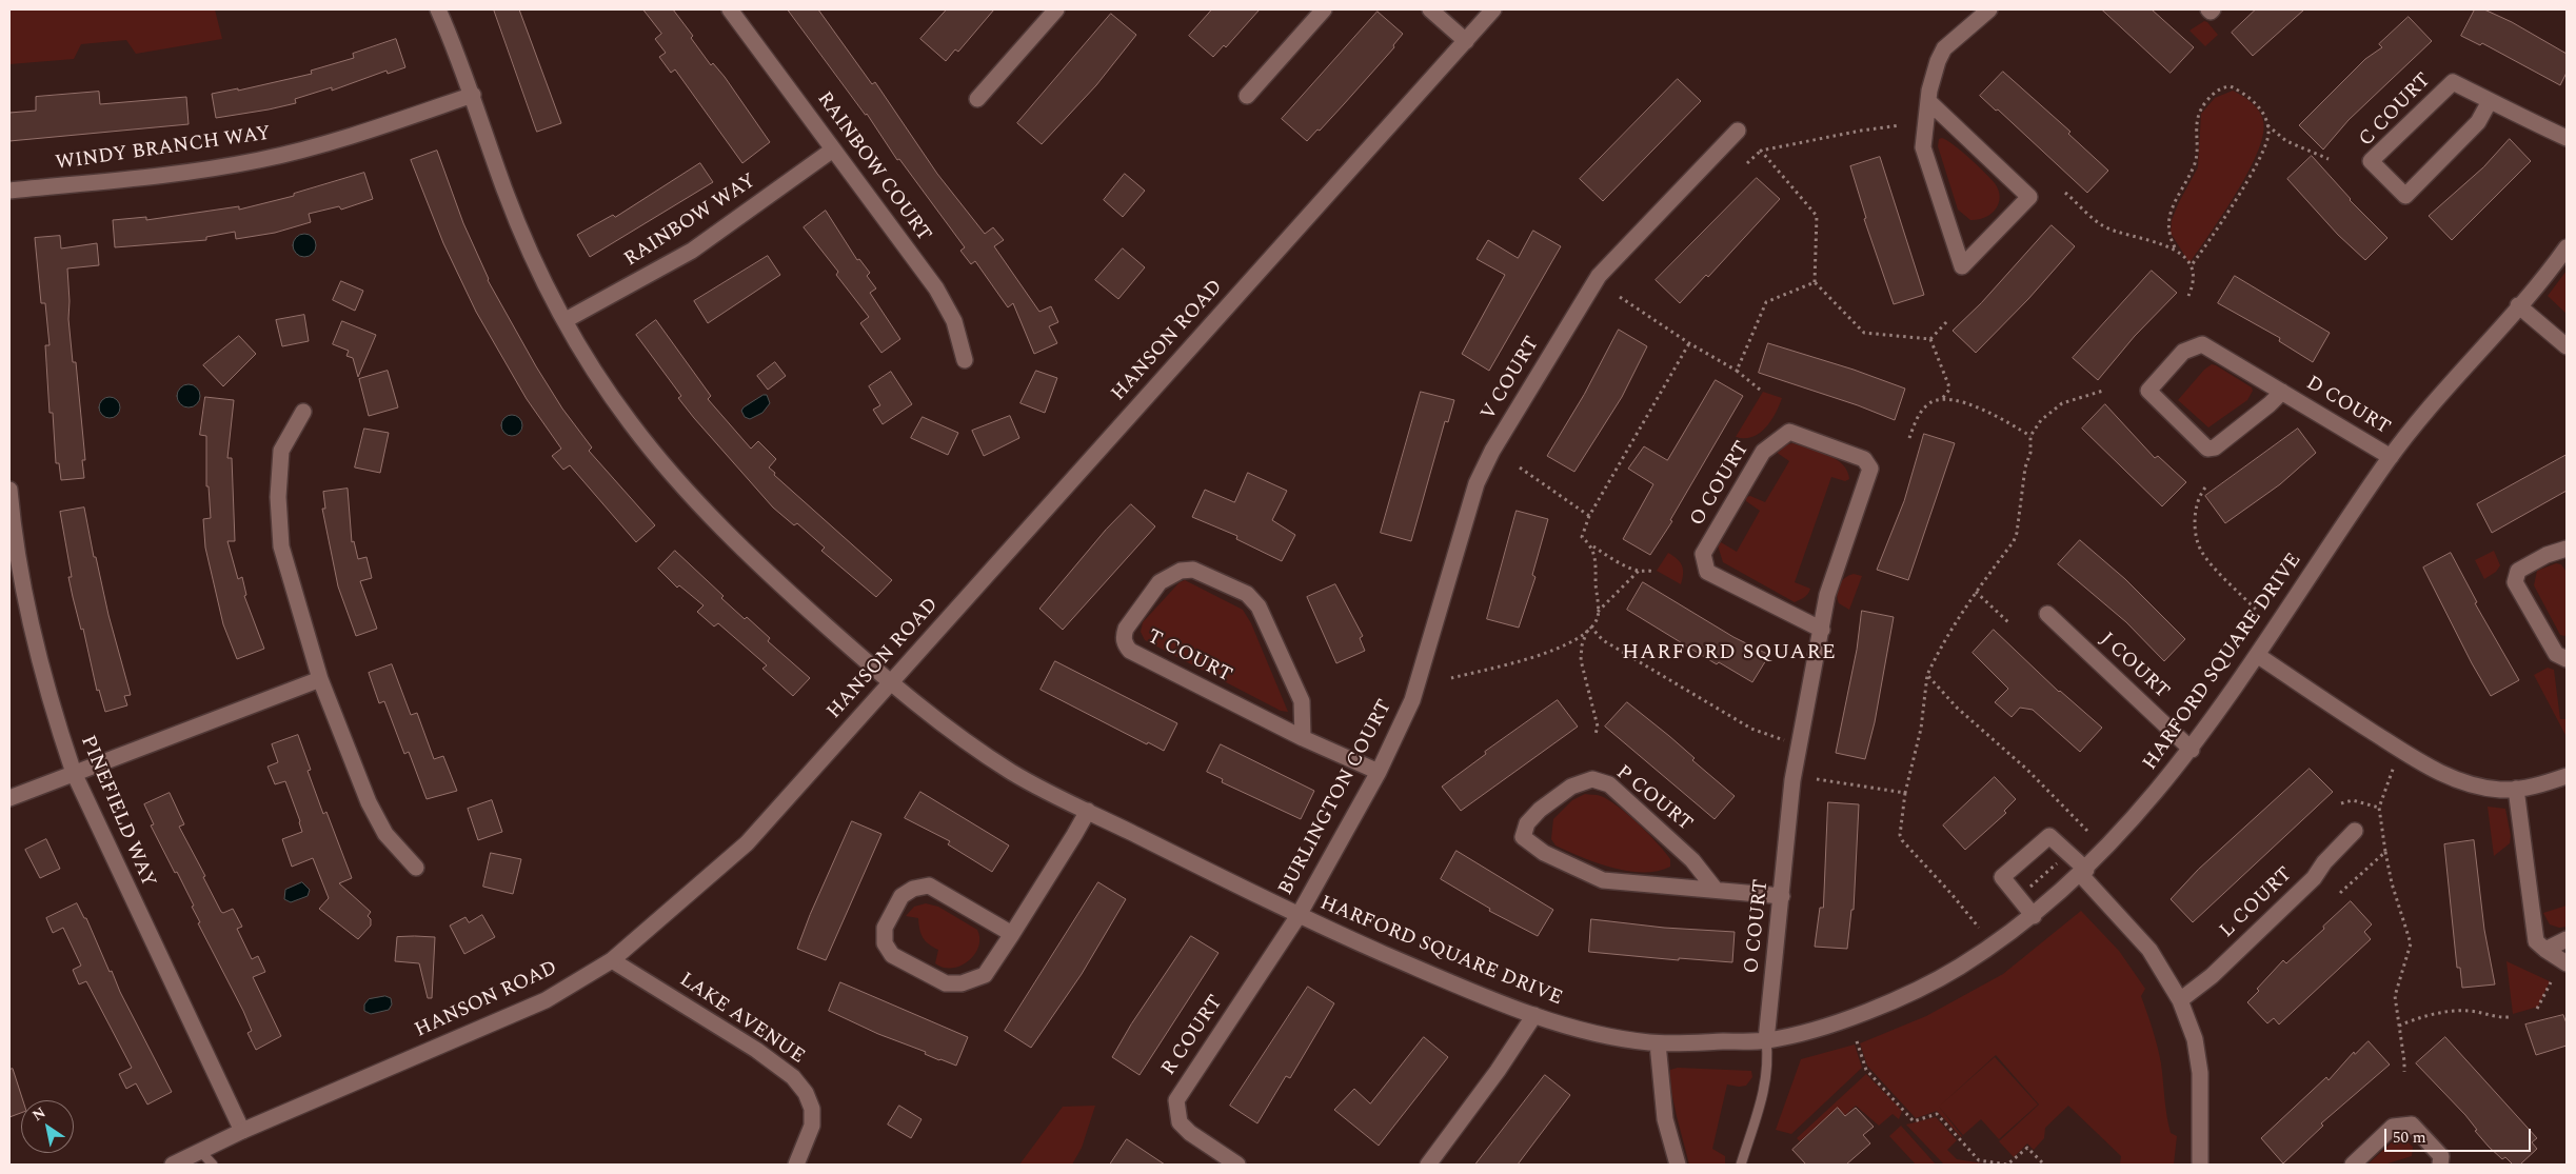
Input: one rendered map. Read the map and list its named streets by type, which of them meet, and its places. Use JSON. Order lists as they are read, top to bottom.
{
  "streets": {
    "street": [
      "C COURT",
      "WINDY BRANCH WAY",
      "RAINBOW COURT",
      "RAINBOW WAY",
      "HANSON ROAD",
      "V COURT",
      "D COURT",
      "O COURT",
      "T COURT",
      "HARFORD SQUARE DRIVE",
      "J COURT",
      "BURLINGTON COURT",
      "P COURT",
      "PINEFIELD WAY",
      "L COURT",
      "LAKE AVENUE",
      "R COURT"
    ]
  },
  "crossings": [
    ["WINDY BRANCH WAY", "HARFORD SQUARE DRIVE"],
    ["RAINBOW COURT", "RAINBOW WAY"],
    ["RAINBOW WAY", "HARFORD SQUARE DRIVE"],
    ["HANSON ROAD", "HARFORD SQUARE DRIVE"],
    ["HANSON ROAD", "PINEFIELD WAY"],
    ["HANSON ROAD", "LAKE AVENUE"],
    ["V COURT", "BURLINGTON COURT"],
    ["D COURT", "HARFORD SQUARE DRIVE"],
    ["O COURT", "HARFORD SQUARE DRIVE"],
    ["O COURT", "P COURT"],
    ["T COURT", "BURLINGTON COURT"],
    ["HARFORD SQUARE DRIVE", "J COURT"],
    ["HARFORD SQUARE DRIVE", "BURLINGTON COURT"],
    ["HARFORD SQUARE DRIVE", "R COURT"],
    ["BURLINGTON COURT", "R COURT"]
  ],
  "districts": ["HARFORD SQUARE"],
  "scale_bar": "50 m",
  "north": "top left"
}
